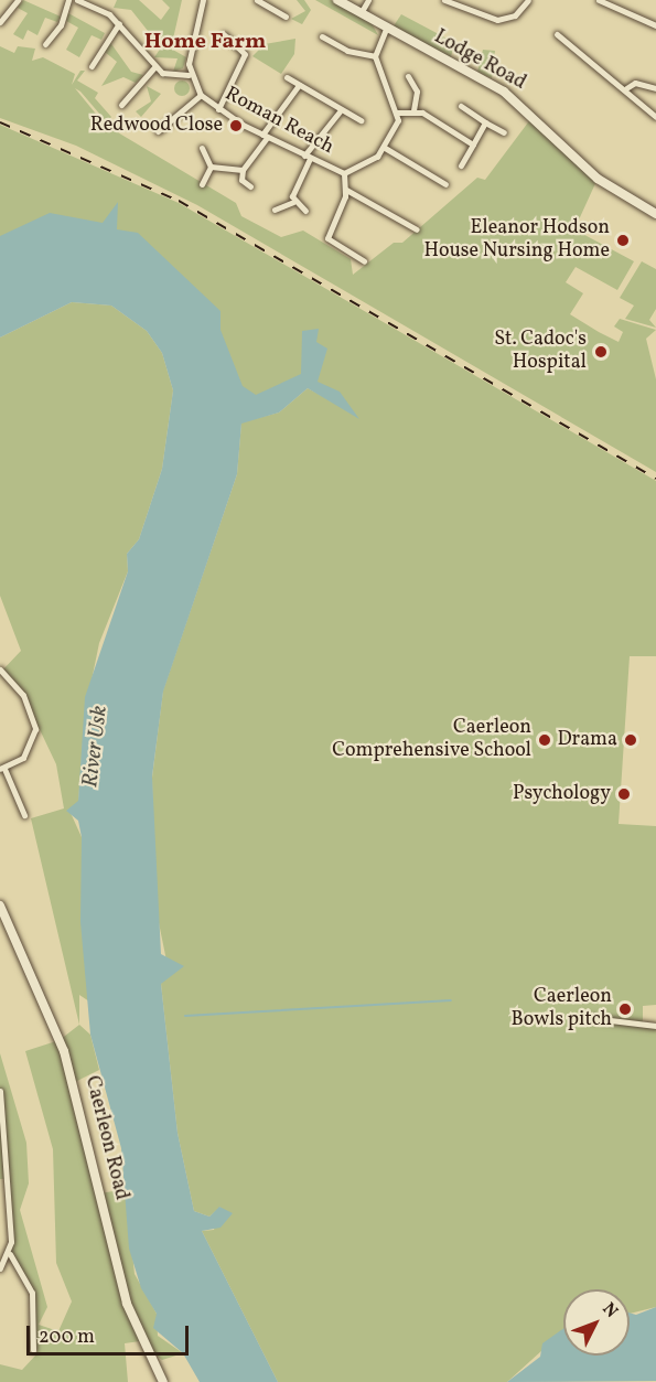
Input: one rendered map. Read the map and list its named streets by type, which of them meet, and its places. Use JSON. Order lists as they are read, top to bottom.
{
  "streets": {
    "main road": ["Lodge Road", "Caerleon Road"],
    "street": ["Roman Reach"]
  },
  "districts": ["Home Farm"],
  "water": ["River Usk"],
  "places": [
    "Redwood Close",
    "Eleanor Hodson House Nursing Home",
    "St. Cadoc's Hospital",
    "Caerleon Comprehensive School",
    "Drama",
    "Psychology",
    "Caerleon Bowls pitch"
  ],
  "scale_bar": "200 m",
  "north": "top right"
}
